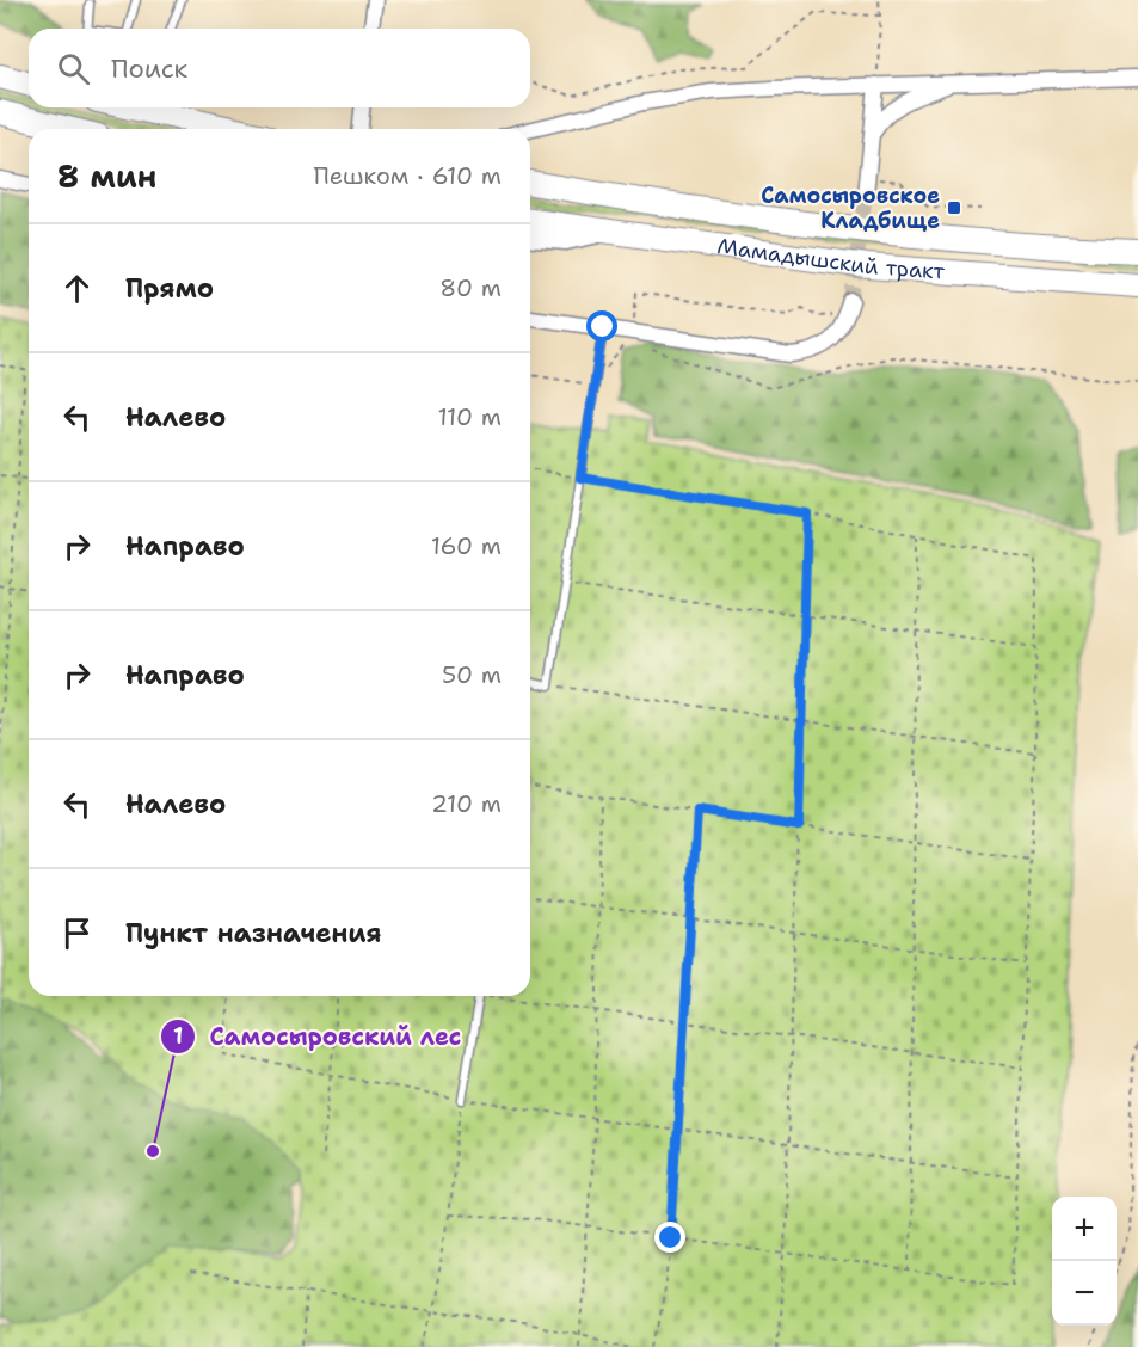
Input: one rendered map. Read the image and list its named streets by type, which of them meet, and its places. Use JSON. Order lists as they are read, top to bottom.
{
  "streets": {
    "main road": ["Мамадышский тракт"]
  },
  "places": {
    "transit": ["Самосыровское Кладбище"],
    "other": ["Самосыровский лес"]
  },
  "page": {
    "search": "Поиск",
    "heading": ["8 мин", "Пешком · 610 m"],
    "list": [
      ["Прямо", "80 m"],
      ["Налево", "110 m"],
      ["Направо", "160 m"],
      ["Направо", "50 m"],
      ["Налево", "210 m"],
      "Пункт назначения"
    ],
    "map_buttons": ["+", "−"]
  }
}
